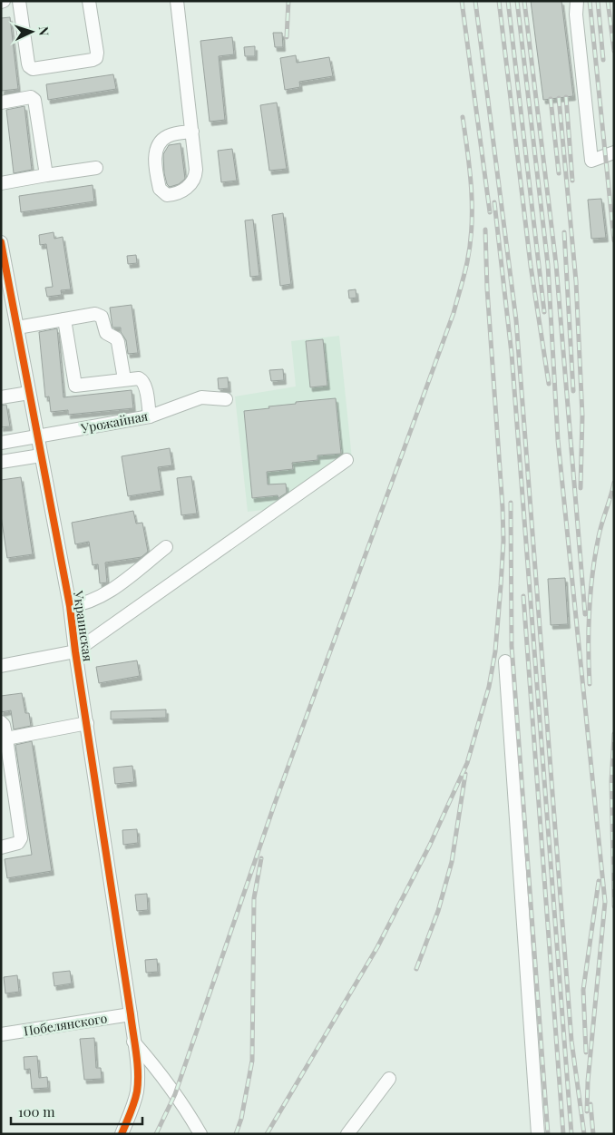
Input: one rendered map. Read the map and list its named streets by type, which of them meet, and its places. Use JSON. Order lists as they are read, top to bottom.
{
  "streets": {
    "street": ["Урожайная", "Украинская", "Побелянского"]
  },
  "crossings": [
    ["Урожайная", "Украинская"],
    ["Украинская", "Побелянского"]
  ],
  "scale_bar": "100 m",
  "north": "right"
}
